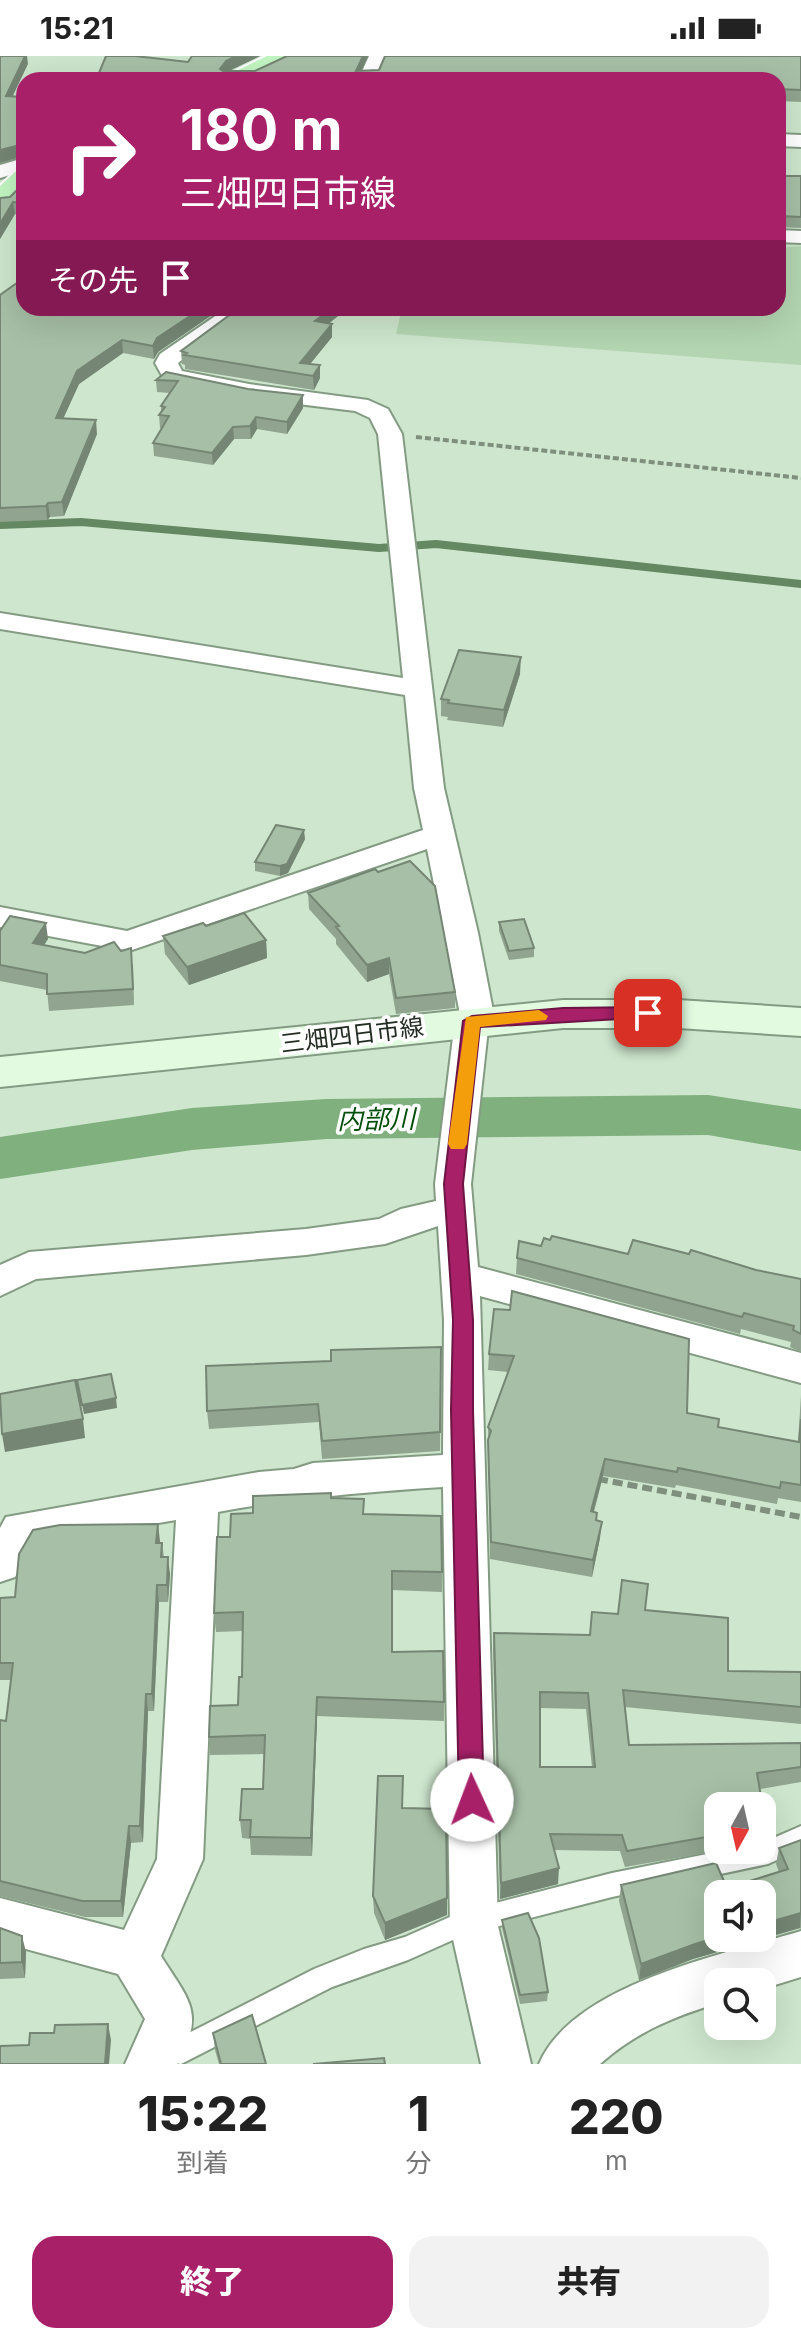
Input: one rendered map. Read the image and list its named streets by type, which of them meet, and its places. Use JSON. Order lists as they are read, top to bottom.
{
  "streets": {
    "main road": ["三畑四日市線"]
  },
  "water": ["内部川"],
  "north": "bottom",
  "page": {
    "status": "15:21",
    "turn": ["180 m", "三畑四日市線"],
    "then": "その先",
    "eta": [
      "15:22",
      "到着",
      "1",
      "分",
      "220",
      "m"
    ],
    "buttons": ["終了", "共有"]
  }
}
